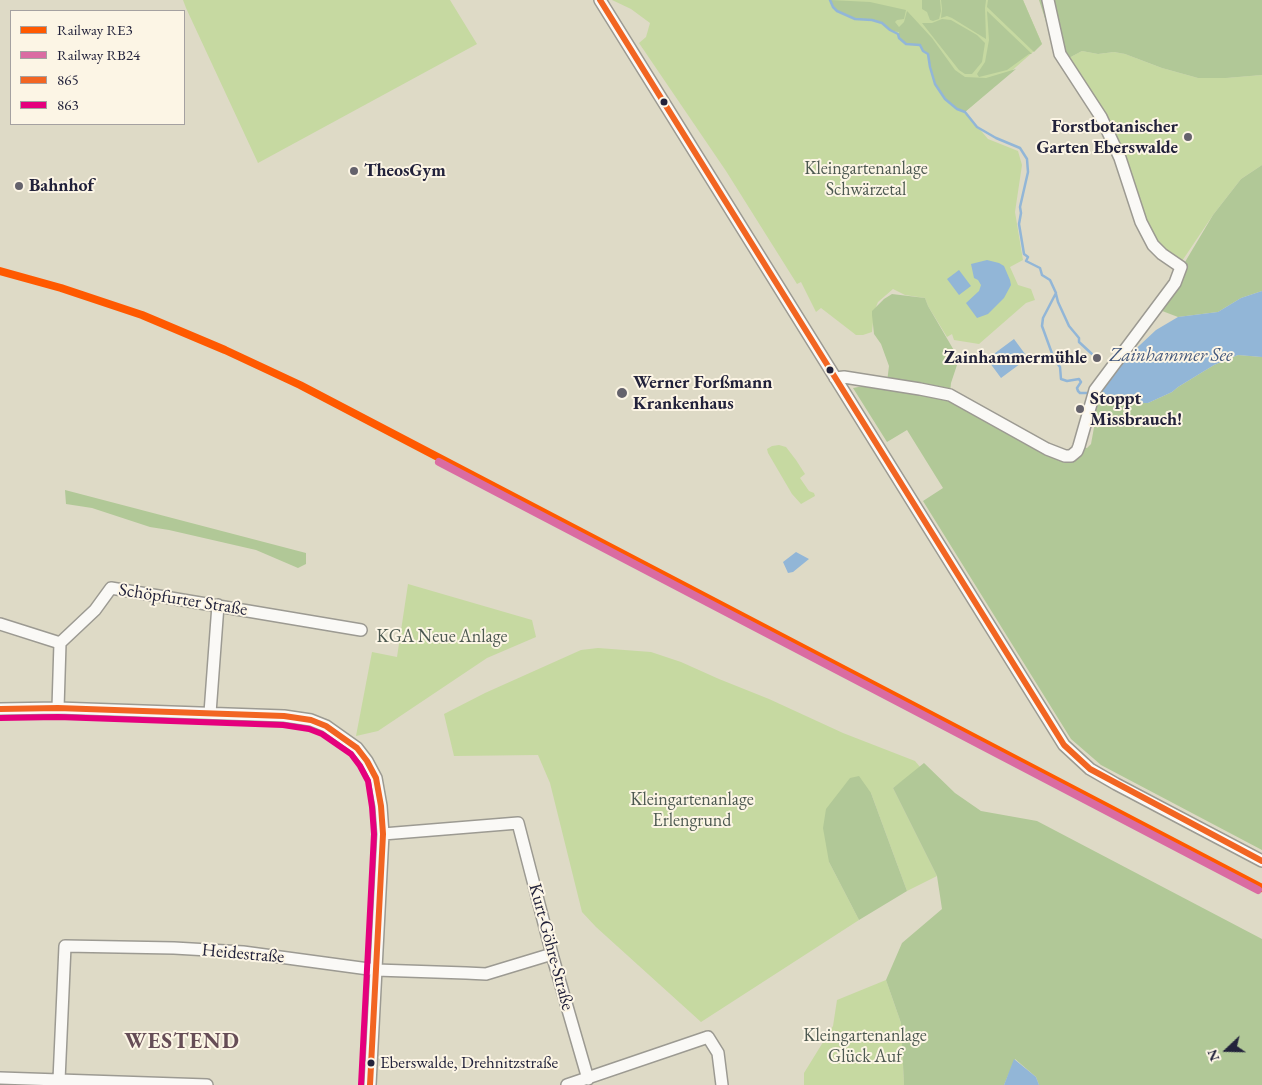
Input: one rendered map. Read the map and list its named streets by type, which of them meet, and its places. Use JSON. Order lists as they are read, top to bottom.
{
  "streets": {
    "street": ["Schöpfurter Straße", "Kurt-Göhre-Straße", "Heidestraße"]
  },
  "crossings": [
    ["Kurt-Göhre-Straße", "Heidestraße"]
  ],
  "districts": ["WESTEND"],
  "water": ["Zainhammer See"],
  "parks": [
    "Kleingartenanlage Schwärzetal",
    "KGA Neue Anlage",
    "Kleingartenanlage Erlengrund",
    "Kleingartenanlage Glück Auf"
  ],
  "places": [
    "Forstbotanischer Garten Eberswalde",
    "TheosGym",
    "Bahnhof",
    "Zainhammermühle",
    "Werner Forßmann Krankenhaus",
    "Stoppt Missbrauch!",
    "Eberswalde, Drehnitzstraße"
  ],
  "lines": [
    "transit line 865",
    "rail line RE3",
    "rail line RB24",
    "transit line 863"
  ],
  "legend": [
    "Railway RE3",
    "Railway RB24",
    "865",
    "863"
  ],
  "north": "left"
}
